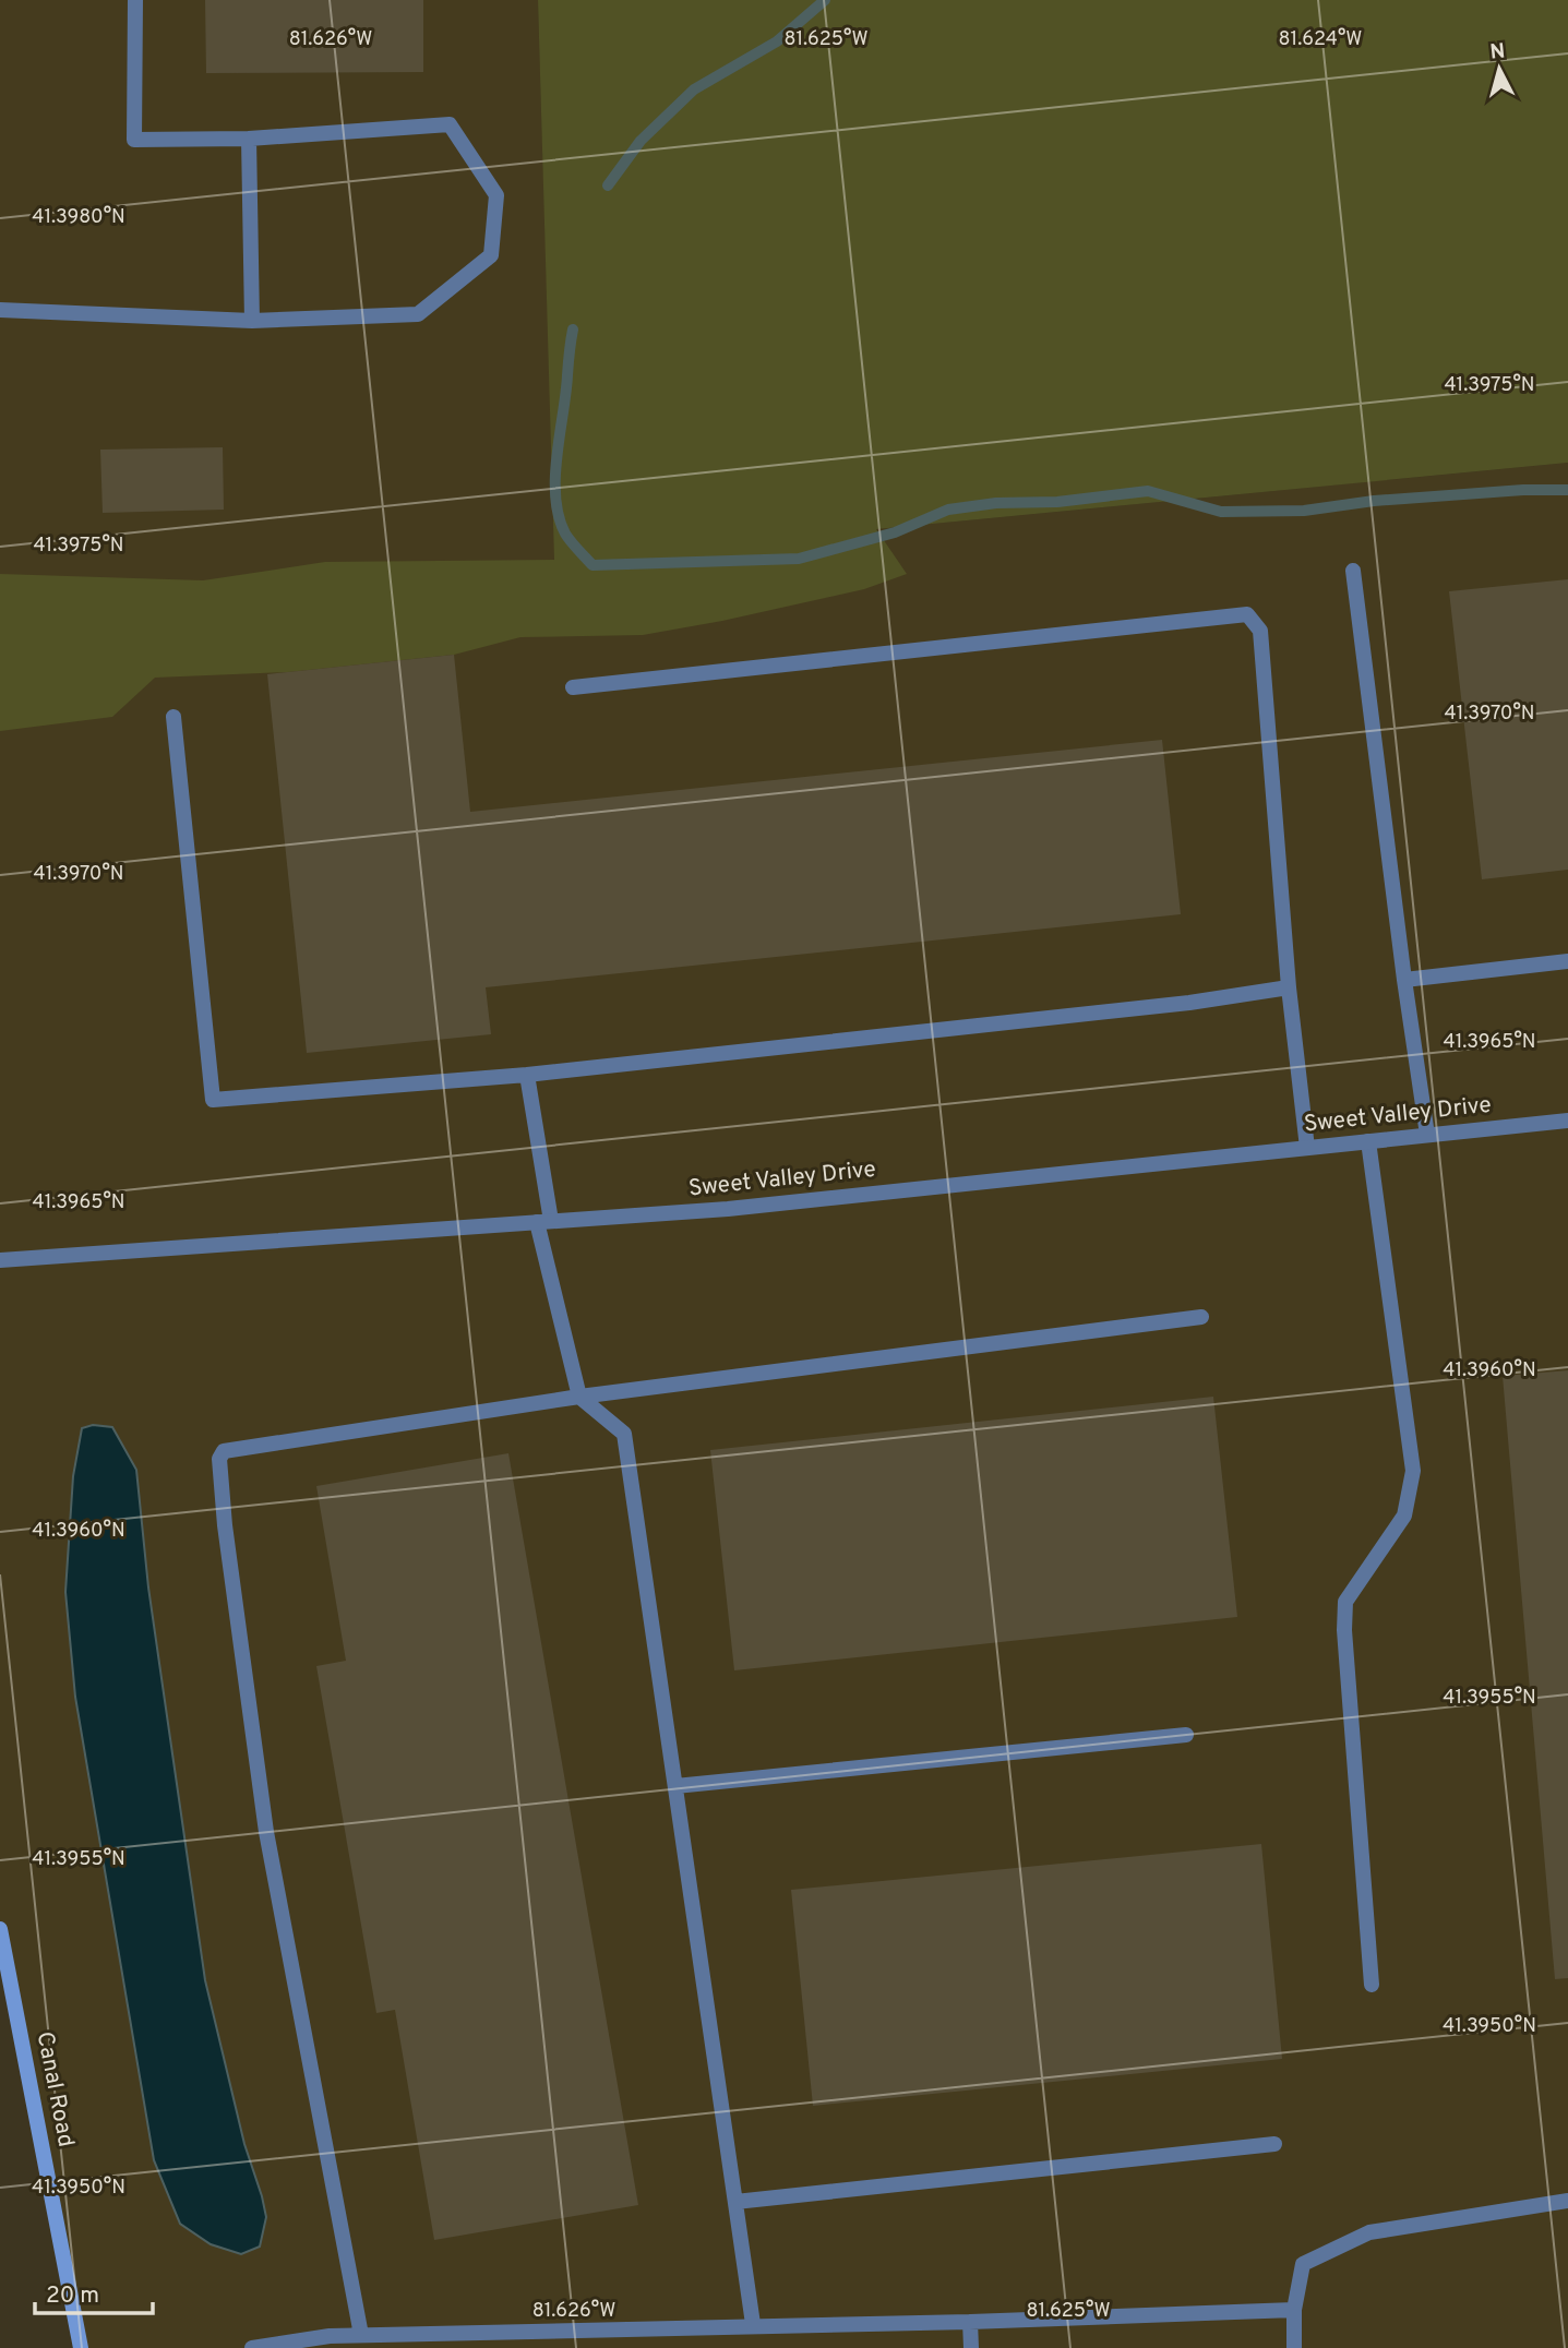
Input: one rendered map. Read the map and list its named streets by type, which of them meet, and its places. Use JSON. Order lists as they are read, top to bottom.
{
  "streets": {
    "main road": ["Canal Road"],
    "street": ["Sweet Valley Drive"]
  },
  "scale_bar": "20 m",
  "north": "top",
  "coordinates": [
    "81.626°W",
    "81.625°W",
    "81.624°W",
    "41.3980°N",
    "41.3975°N",
    "41.3970°N",
    "41.3965°N",
    "41.3960°N",
    "41.3955°N",
    "41.3950°N"
  ]
}
